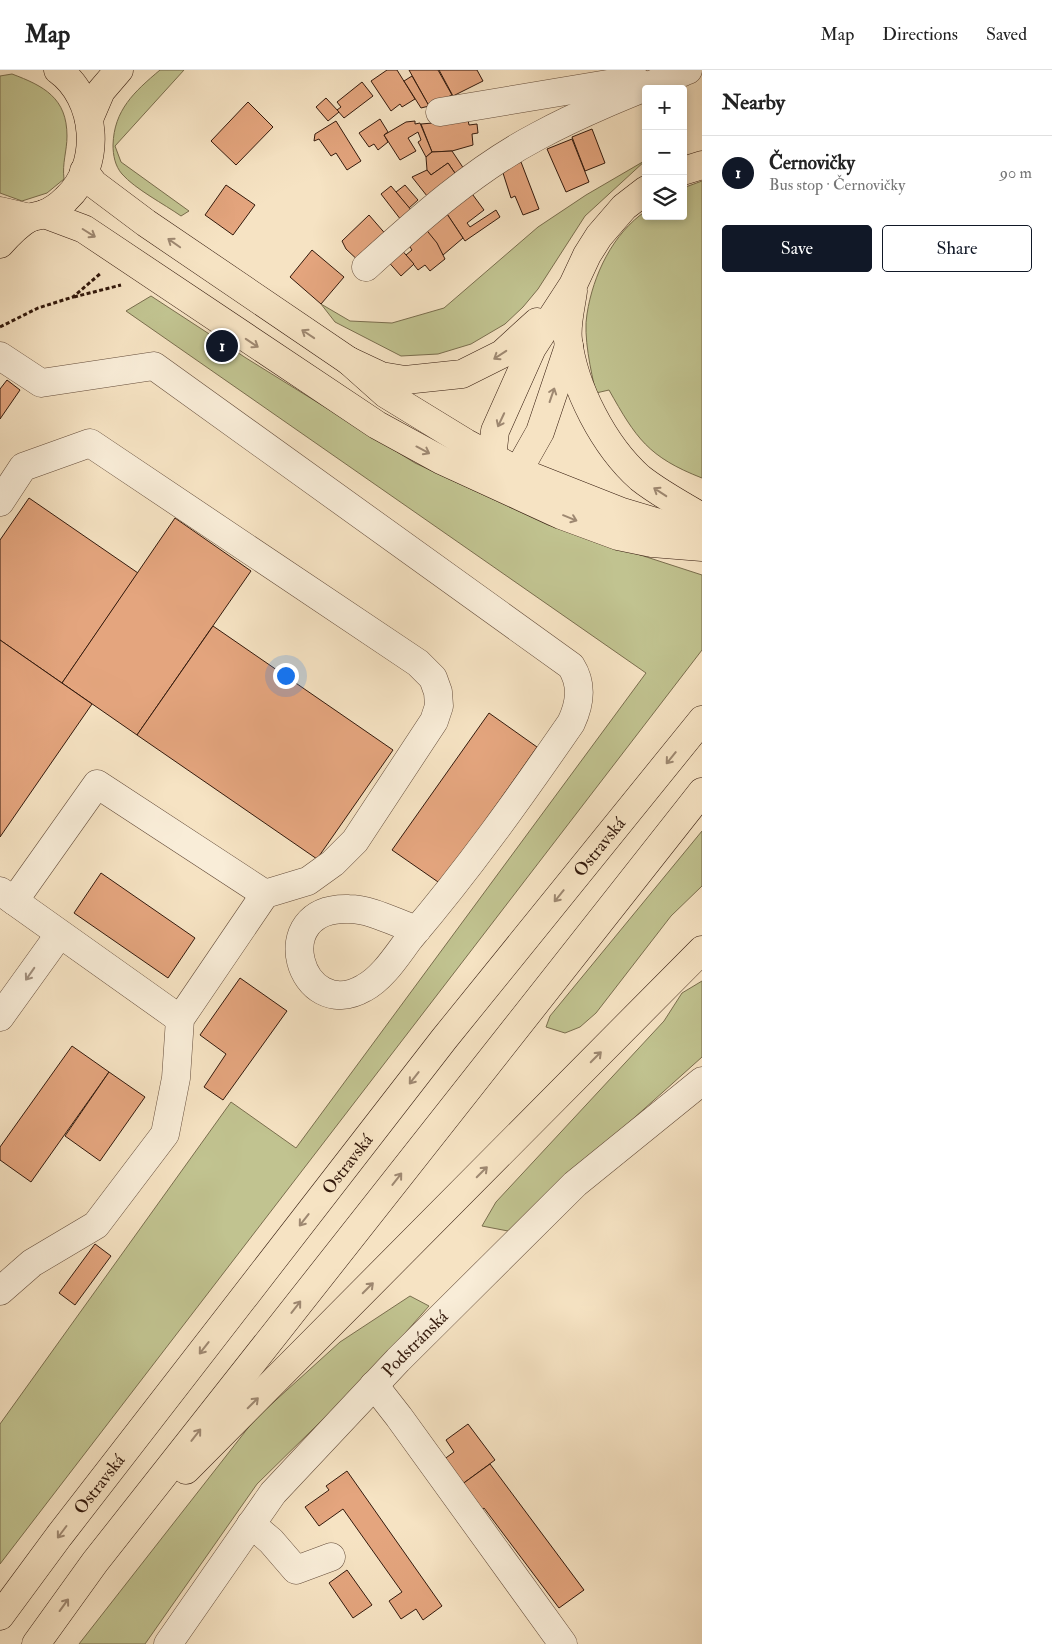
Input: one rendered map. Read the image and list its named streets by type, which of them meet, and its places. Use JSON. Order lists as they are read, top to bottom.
{
  "streets": {
    "main road": ["Ostravská"],
    "street": ["Podstránská"]
  },
  "page": {
    "header": "Map",
    "nav": ["Map", "Directions", "Saved"],
    "heading": "Nearby",
    "map_buttons": ["+", "−"],
    "list": [
      {
        "mark": "1",
        "name": "Černovičky",
        "note": "Bus stop · Černovičky",
        "value": "90 m"
      }
    ],
    "buttons": ["Save", "Share"],
    "pins": "1"
  }
}
